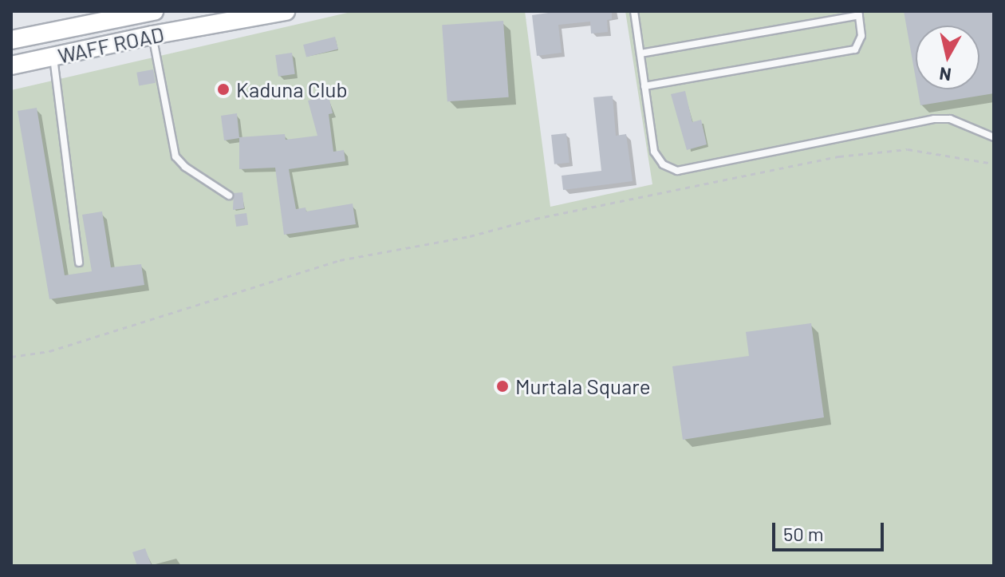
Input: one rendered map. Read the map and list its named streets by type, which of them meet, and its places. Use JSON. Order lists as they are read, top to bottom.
{
  "streets": {
    "street": ["WAFF ROAD"]
  },
  "places": ["Kaduna Club", "Murtala Square"],
  "scale_bar": "50 m",
  "north": "bottom"
}
